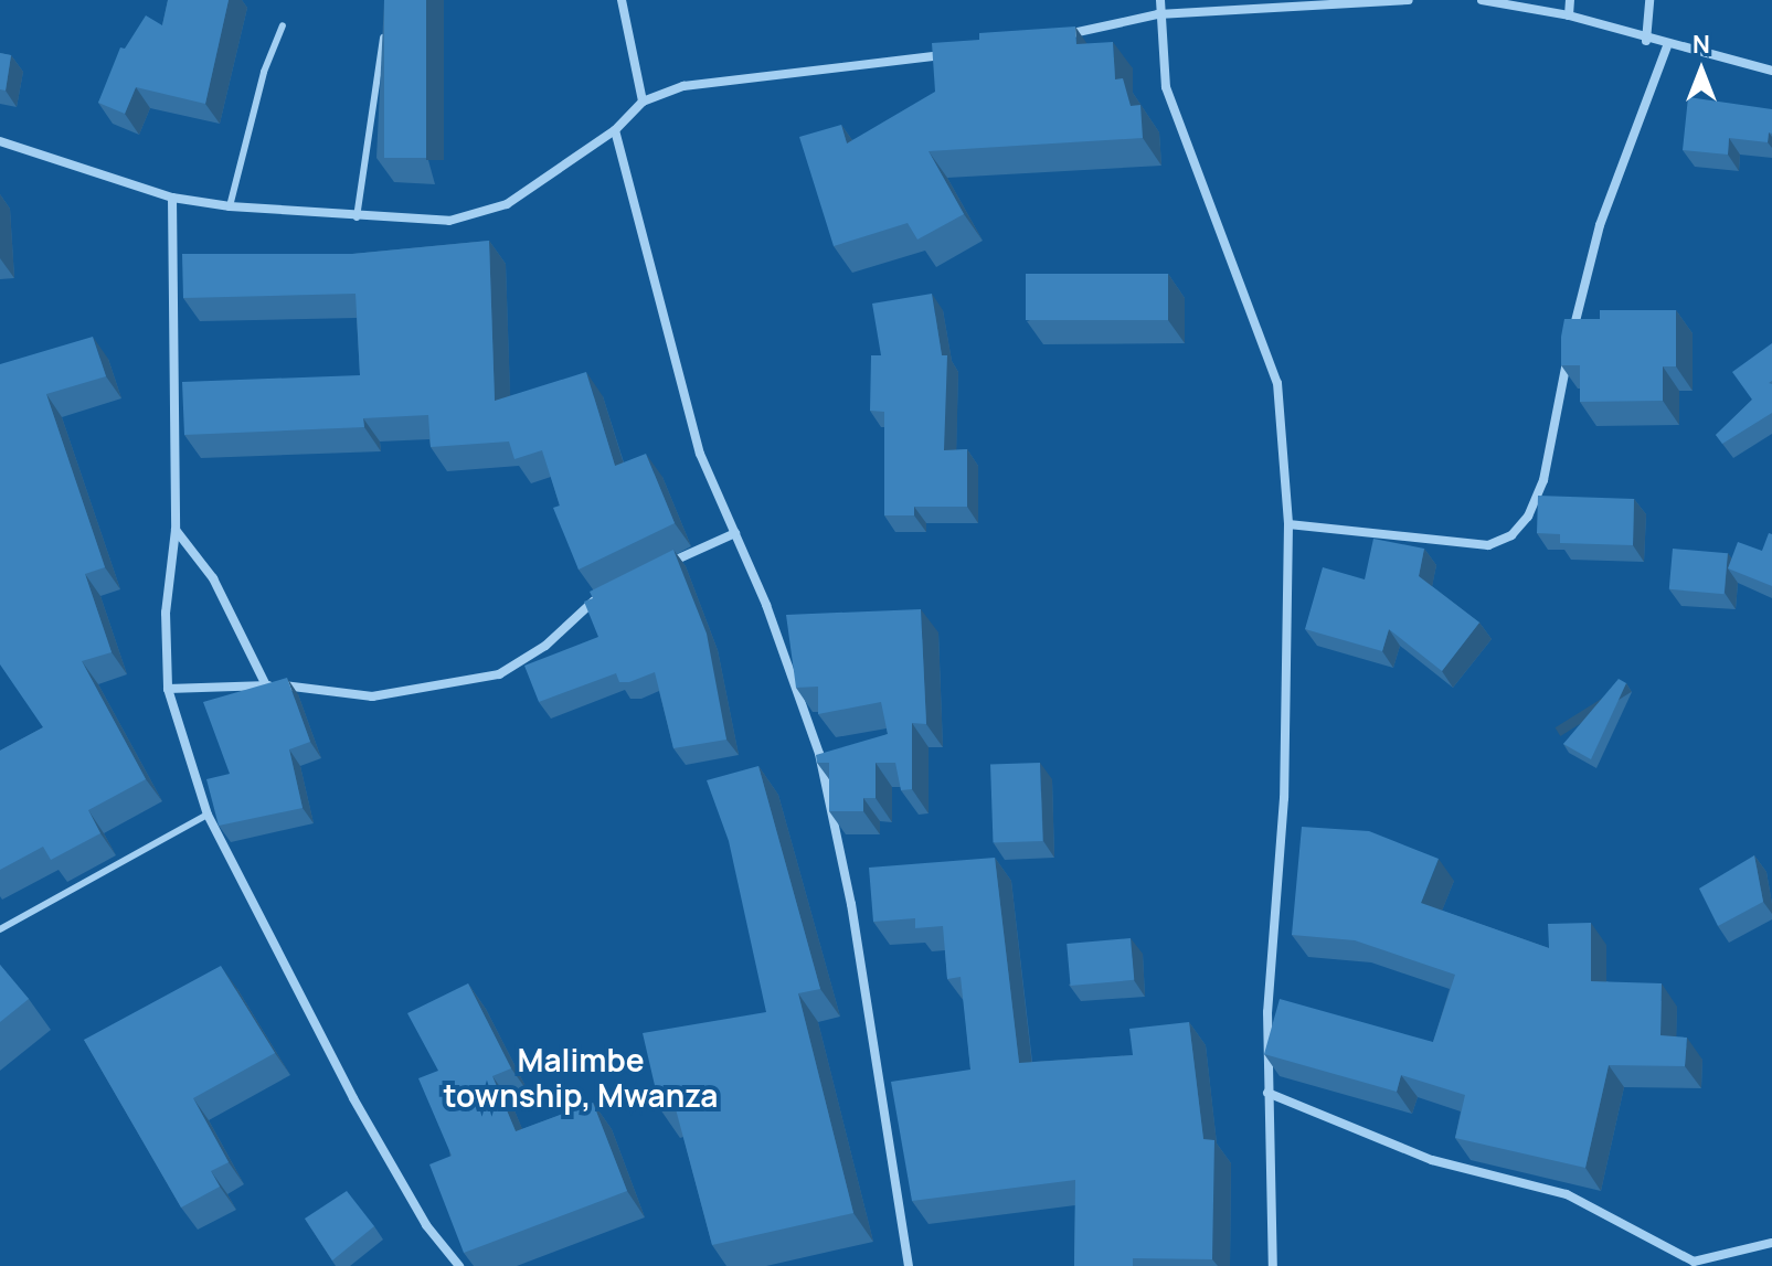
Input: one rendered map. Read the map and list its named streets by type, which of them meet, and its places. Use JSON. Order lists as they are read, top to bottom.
{
  "districts": ["Malimbe township, Mwanza"],
  "north": "top"
}
